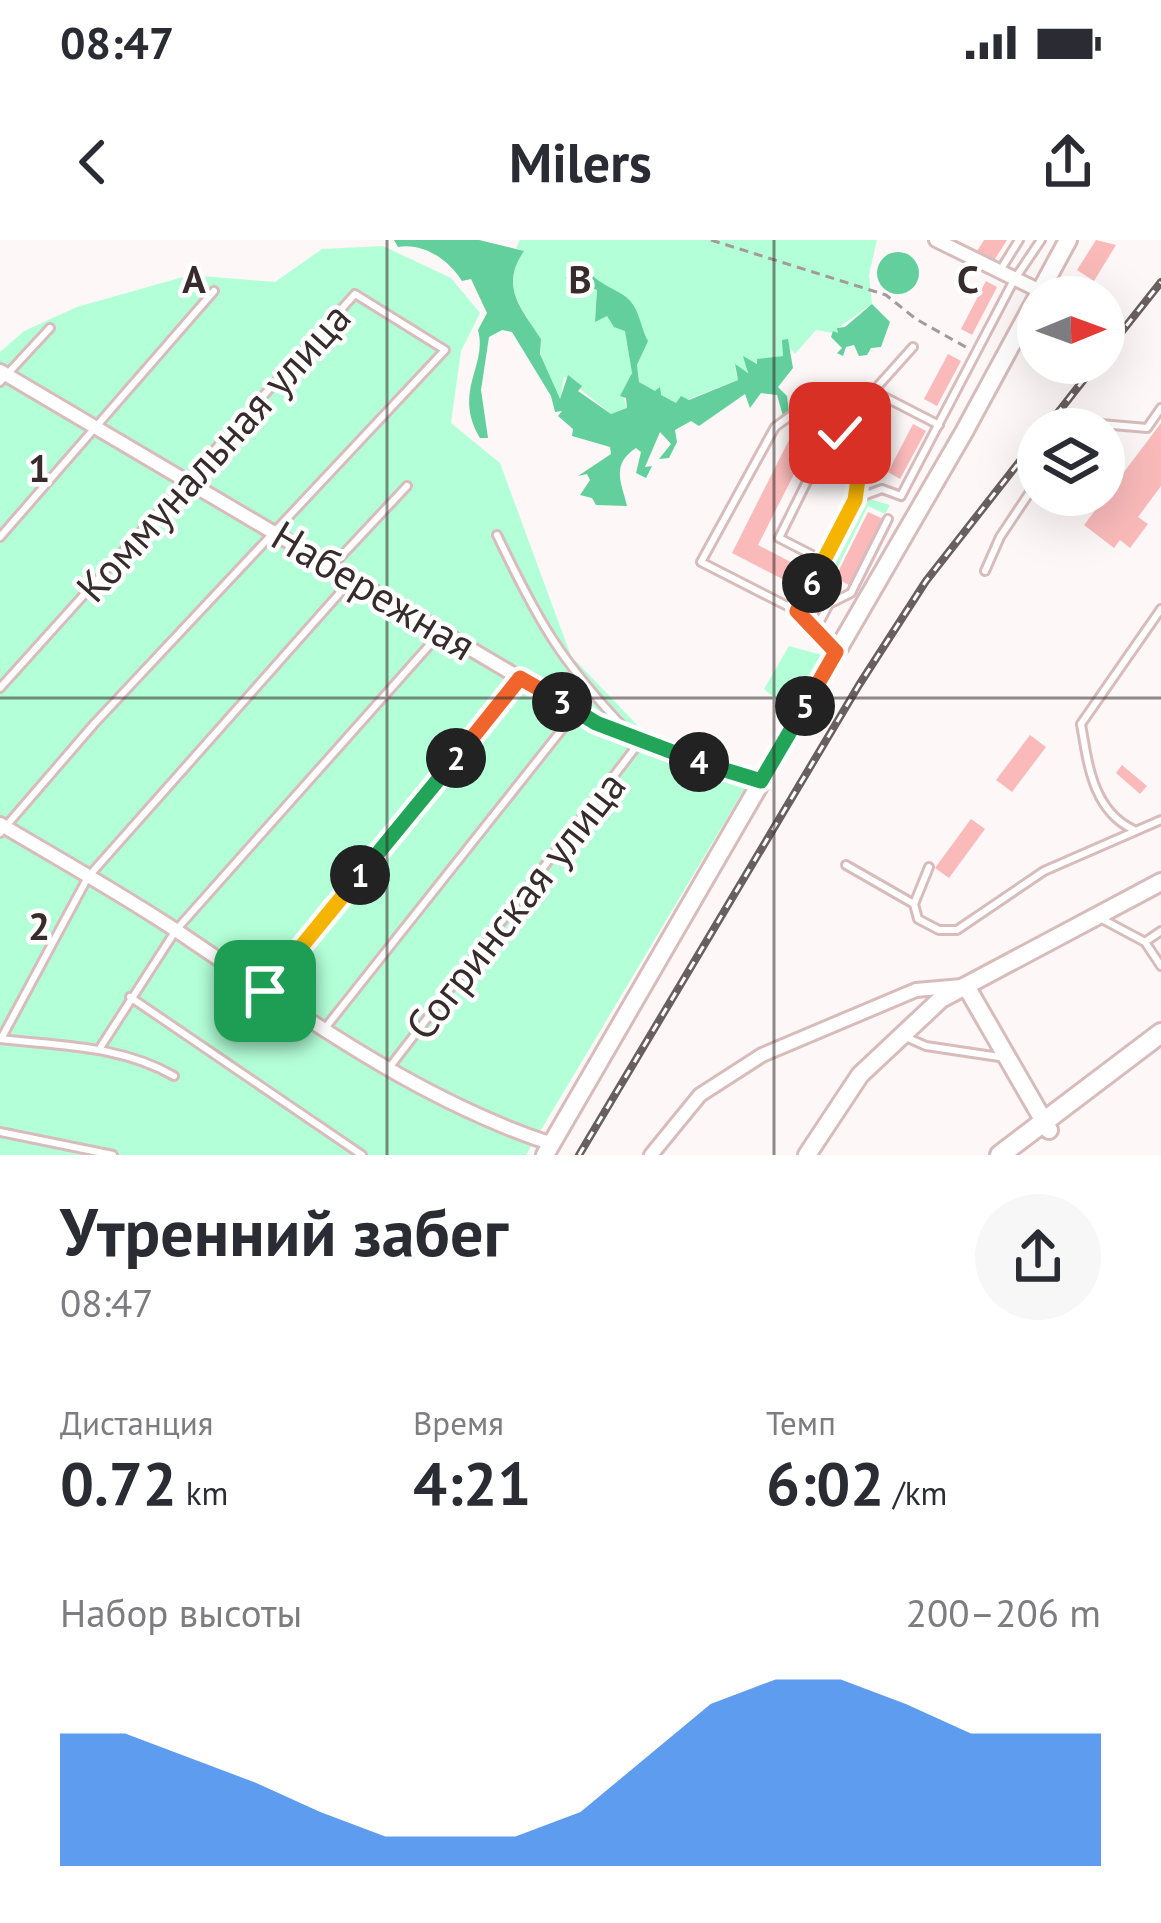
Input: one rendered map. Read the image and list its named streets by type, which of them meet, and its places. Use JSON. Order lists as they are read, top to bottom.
{
  "streets": {
    "street": ["Набережная"],
    "lane": ["Коммунальная улица", "Согринская улица"]
  },
  "crossings": [
    ["Коммунальная улица", "Набережная"],
    ["Набережная", "Согринская улица"]
  ],
  "north": "right",
  "page": {
    "status": "08:47",
    "header": "Milers",
    "pins": [
      "6",
      "3",
      "5",
      "2",
      "4",
      "1"
    ],
    "heading": ["Утренний забег", "08:47"],
    "stats": [
      ["Дистанция", "0.72 km"],
      ["Время", "4:21"],
      ["Темп", "6:02 /km"]
    ],
    "chart": ["Набор высоты", "200–206 m"]
  },
  "grid": {
    "columns": ["A", "B", "C"],
    "rows": ["1", "2"]
  }
}
